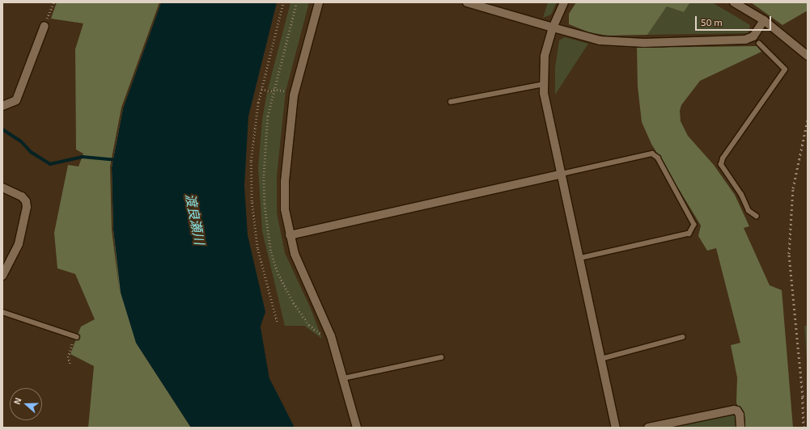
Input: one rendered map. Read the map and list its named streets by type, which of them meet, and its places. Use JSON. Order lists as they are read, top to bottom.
{
  "water": ["渡良瀬川"],
  "scale_bar": "50 m",
  "north": "left"
}
